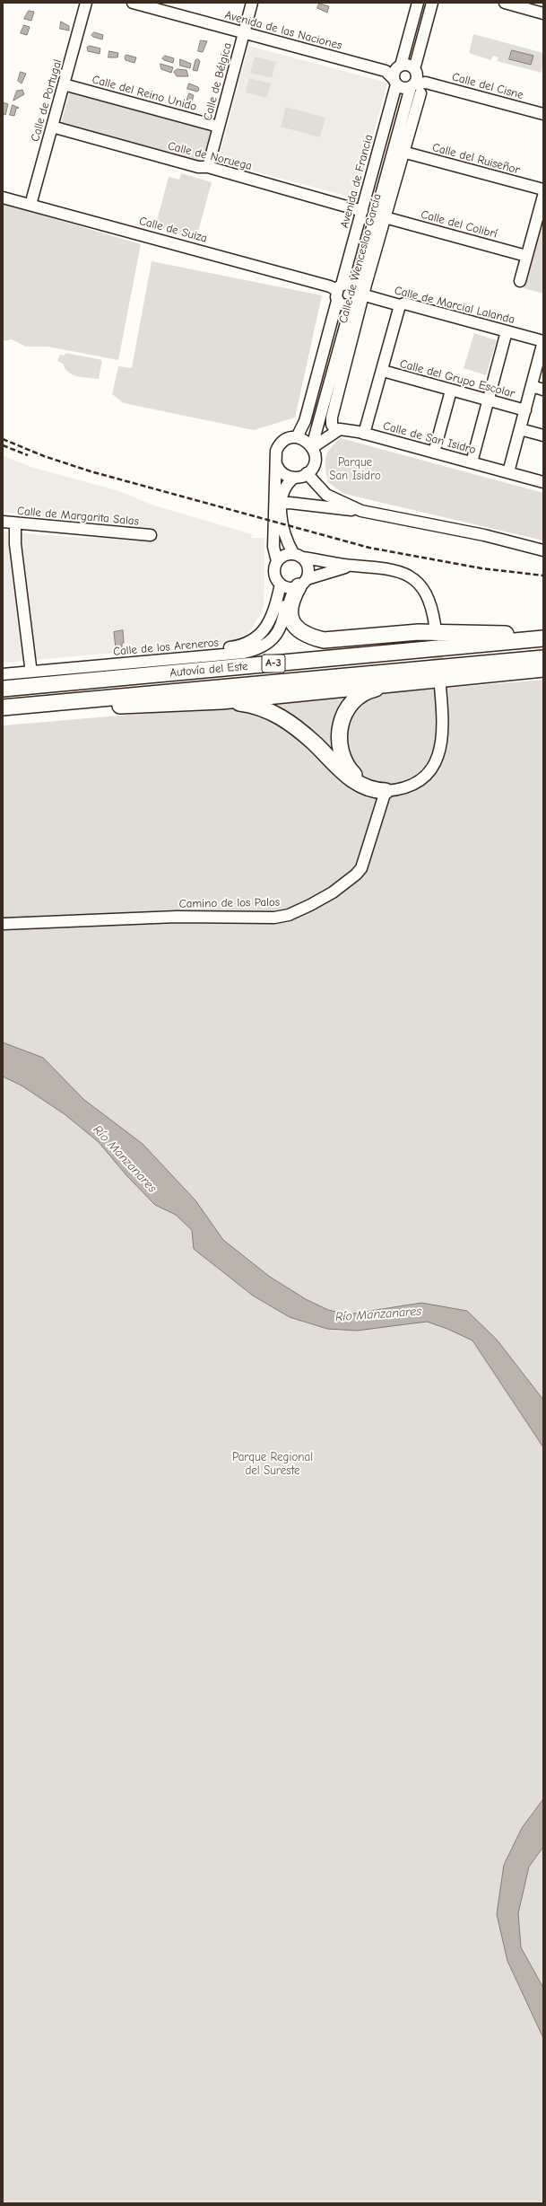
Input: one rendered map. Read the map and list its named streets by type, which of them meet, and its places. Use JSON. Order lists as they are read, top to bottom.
{
  "streets": {
    "highway": ["A-3", "Autovía del Este"],
    "street": [
      "Avenida de las Naciones",
      "Calle de Bélgica",
      "Calle del Cisne",
      "Calle del Reino Unido",
      "Calle de Portugal",
      "Calle de Noruega",
      "Calle del Ruiseñor",
      "Avenida de Francia",
      "Calle del Colibrí",
      "Calle de Suiza",
      "Calle de Wenceslao García",
      "Calle de Marcial Lalanda",
      "Calle del Grupo Escolar",
      "Calle de San Isidro",
      "Calle de Margarita Salas",
      "Calle de los Areneros",
      "Camino de los Palos"
    ]
  },
  "crossings": [
    ["Avenida de las Naciones", "Calle de Bélgica"],
    ["Avenida de las Naciones", "Avenida de Francia"],
    ["Calle de Bélgica", "Calle del Reino Unido"],
    ["Calle de Bélgica", "Calle de Noruega"],
    ["Calle del Reino Unido", "Calle de Portugal"],
    ["Calle de Portugal", "Calle de Noruega"],
    ["Calle de Portugal", "Calle de Suiza"],
    ["Calle de Noruega", "Avenida de Francia"],
    ["Calle del Ruiseñor", "Calle de Wenceslao García"],
    ["Avenida de Francia", "Calle de Suiza"],
    ["Calle del Colibrí", "Calle de Wenceslao García"],
    ["Calle de Wenceslao García", "Calle de Marcial Lalanda"],
    ["Calle de Wenceslao García", "Calle de San Isidro"]
  ],
  "water": ["Río Manzanares"],
  "parks": ["Parque San Isidro", "Parque Regional del Sureste"]
}
